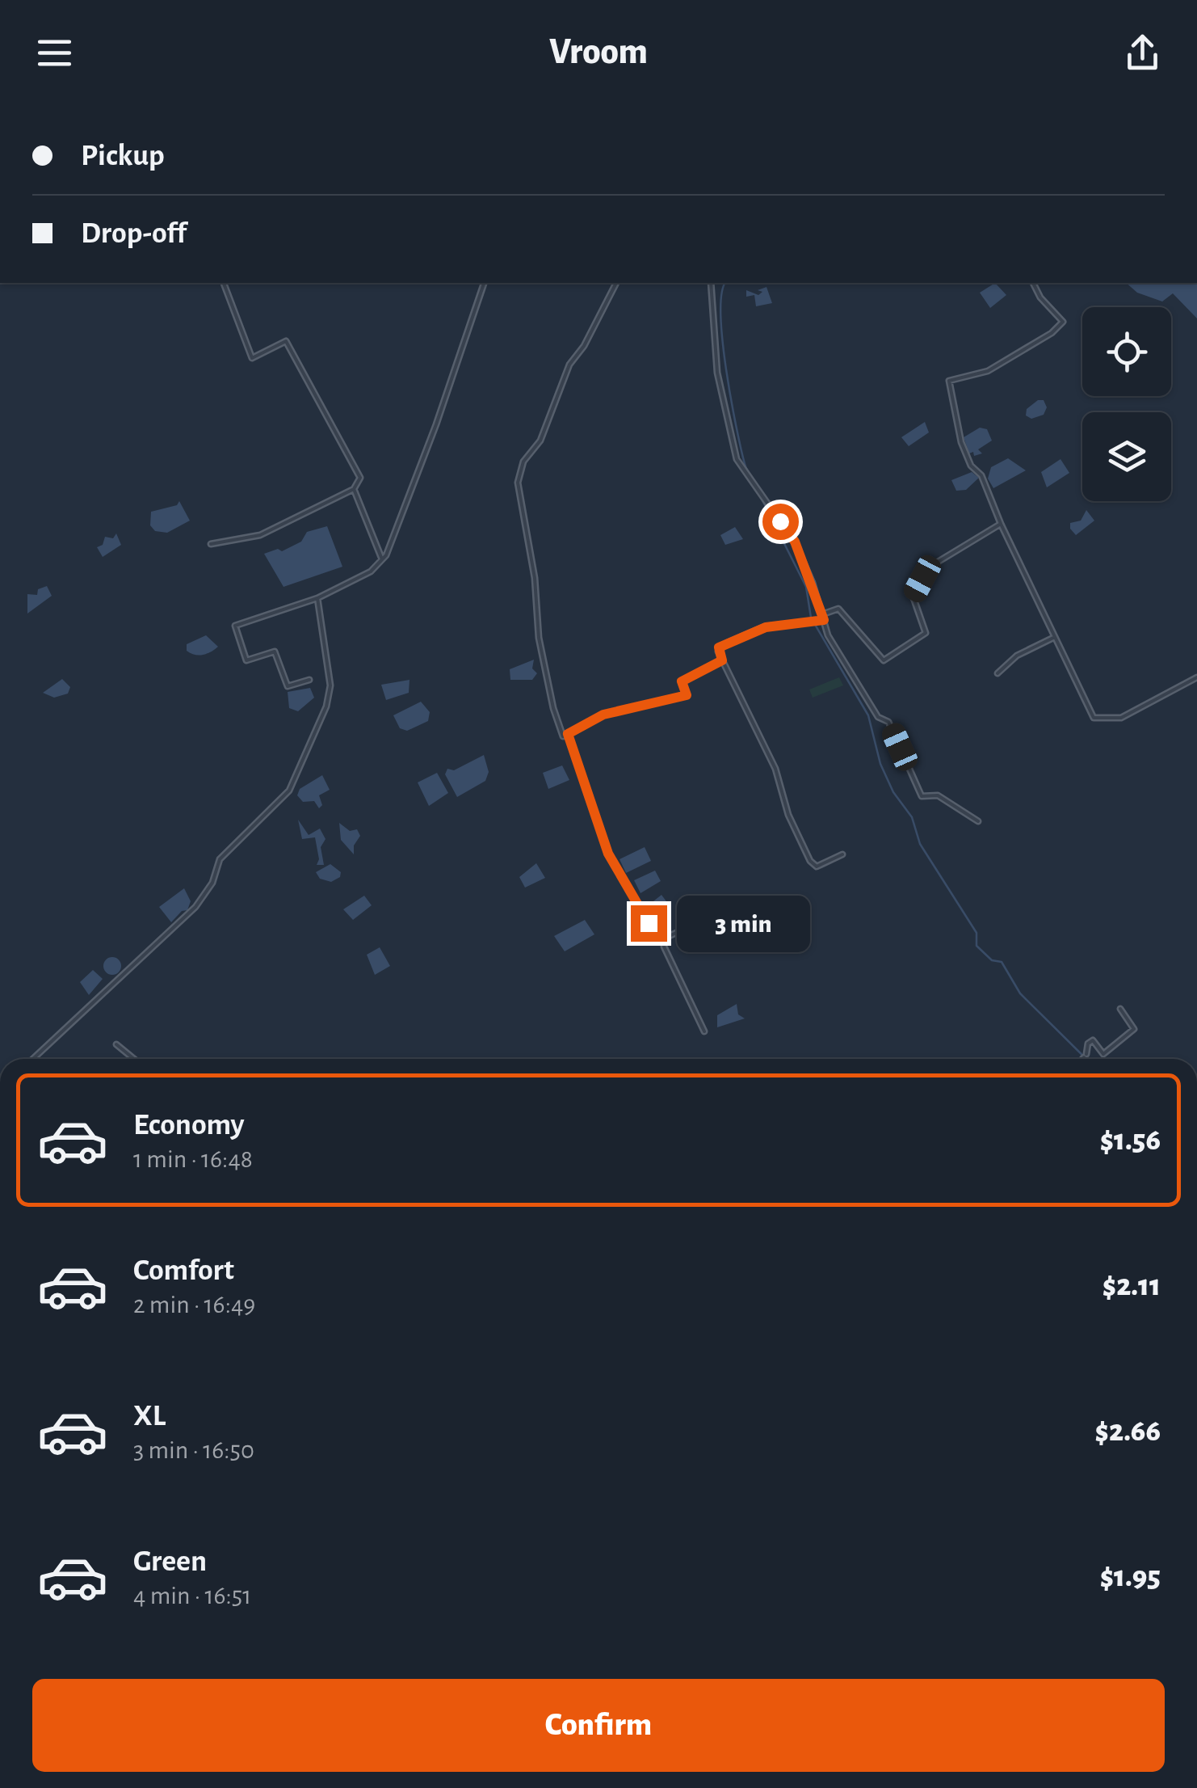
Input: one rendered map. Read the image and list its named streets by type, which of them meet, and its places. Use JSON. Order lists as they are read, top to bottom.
{
  "page": {
    "header": "Vroom",
    "banner": ["Pickup", "Drop-off"],
    "bubble": "3 min",
    "list": [
      {
        "name": "Economy",
        "note": "1 min · 16:48",
        "value": "$1.56"
      },
      {
        "name": "Comfort",
        "note": "2 min · 16:49",
        "value": "$2.11"
      },
      {
        "name": "XL",
        "note": "3 min · 16:50",
        "value": "$2.66"
      },
      {
        "name": "Green",
        "note": "4 min · 16:51",
        "value": "$1.95"
      }
    ],
    "buttons": "Confirm"
  }
}
